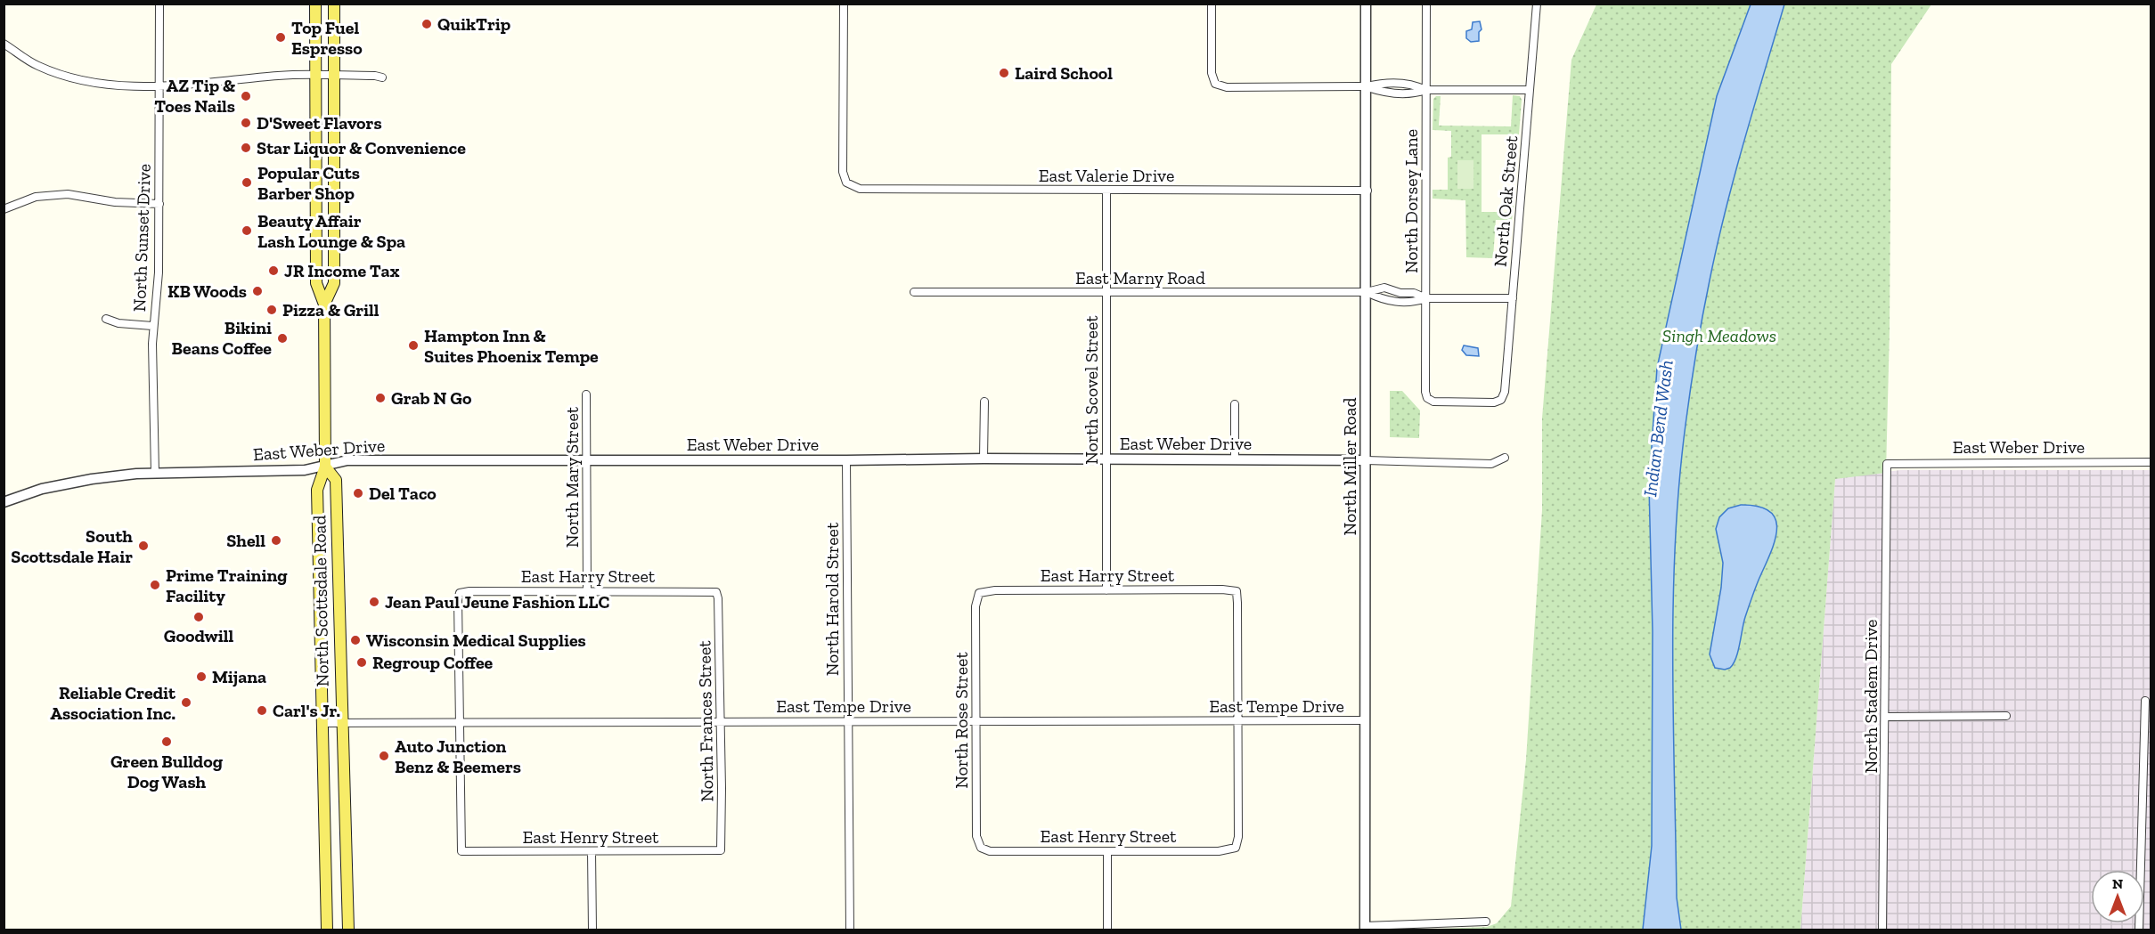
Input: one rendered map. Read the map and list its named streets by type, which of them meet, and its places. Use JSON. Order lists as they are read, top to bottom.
{
  "streets": {
    "main road": ["North Scottsdale Road"],
    "street": [
      "East Valerie Drive",
      "North Dorsey Lane",
      "North Oak Street",
      "North Sunset Drive",
      "East Marny Road",
      "North Scovel Street",
      "East Weber Drive",
      "North Miller Road",
      "North Mary Street",
      "East Harry Street",
      "North Harold Street",
      "North Stadem Drive",
      "East Tempe Drive",
      "North Rose Street",
      "North Frances Street",
      "East Henry Street"
    ]
  },
  "crossings": [
    ["East Valerie Drive", "North Scovel Street"],
    ["East Valerie Drive", "North Miller Road"],
    ["North Dorsey Lane", "North Oak Street"],
    ["North Dorsey Lane", "East Marny Road"],
    ["North Oak Street", "East Marny Road"],
    ["North Sunset Drive", "East Weber Drive"],
    ["East Marny Road", "North Scovel Street"],
    ["East Marny Road", "North Miller Road"],
    ["North Scovel Street", "East Weber Drive"],
    ["North Scovel Street", "East Harry Street"],
    ["East Weber Drive", "North Miller Road"],
    ["East Weber Drive", "North Mary Street"],
    ["East Weber Drive", "North Harold Street"],
    ["East Weber Drive", "North Scottsdale Road"],
    ["East Weber Drive", "North Stadem Drive"],
    ["North Miller Road", "East Tempe Drive"],
    ["North Mary Street", "East Harry Street"],
    ["East Harry Street", "East Tempe Drive"],
    ["East Harry Street", "North Rose Street"],
    ["East Harry Street", "North Frances Street"],
    ["East Harry Street", "East Henry Street"],
    ["North Harold Street", "East Tempe Drive"],
    ["North Scottsdale Road", "East Tempe Drive"],
    ["East Tempe Drive", "North Rose Street"],
    ["East Tempe Drive", "North Frances Street"],
    ["East Tempe Drive", "East Henry Street"],
    ["North Rose Street", "East Henry Street"],
    ["North Frances Street", "East Henry Street"]
  ],
  "water": ["Indian Bend Wash"],
  "parks": ["Singh Meadows"],
  "places": [
    "QuikTrip",
    "Top Fuel Espresso",
    "Laird School",
    "AZ Tip & Toes Nails",
    "D'Sweet Flavors",
    "Star Liquor & Convenience",
    "Popular Cuts Barber Shop",
    "Beauty Affair Lash Lounge & Spa",
    "JR Income Tax",
    "KB Woods",
    "Pizza & Grill",
    "Bikini Beans Coffee",
    "Hampton Inn & Suites Phoenix Tempe",
    "Grab N Go",
    "Del Taco",
    "Shell",
    "South Scottsdale Hair",
    "Prime Training Facility",
    "Jean Paul Jeune Fashion LLC",
    "Goodwill",
    "Wisconsin Medical Supplies",
    "Regroup Coffee",
    "Mijana",
    "Reliable Credit Association Inc.",
    "Carl's Jr.",
    "Green Bulldog Dog Wash",
    "Auto Junction Benz & Beemers"
  ],
  "north": "top"
}
